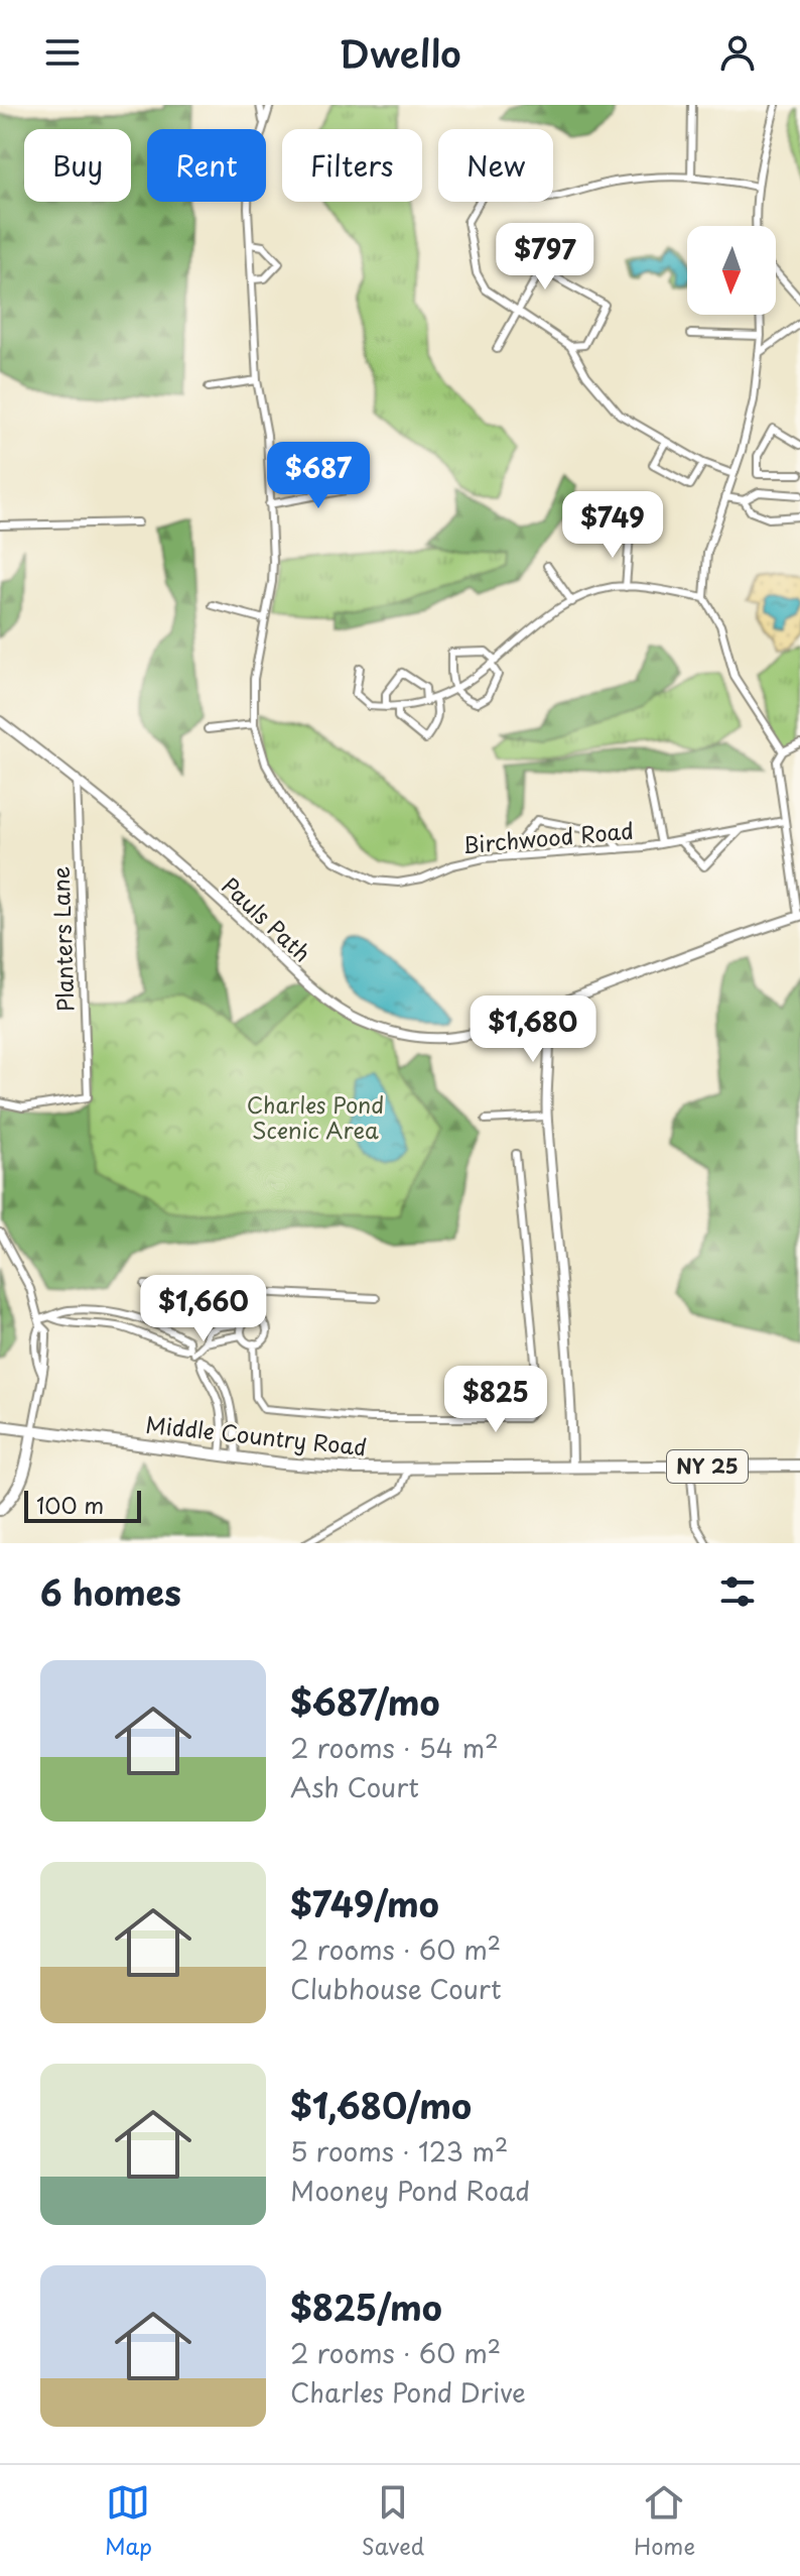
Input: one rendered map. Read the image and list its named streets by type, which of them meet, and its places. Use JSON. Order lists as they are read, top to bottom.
{
  "streets": {
    "main road": ["Middle Country Road", "NY 25"],
    "street": ["Birchwood Road", "Pauls Path", "Planters Lane"]
  },
  "crossings": [
    ["Pauls Path", "Planters Lane"]
  ],
  "parks": ["Charles Pond Scenic Area"],
  "scale_bar": "100 m",
  "north": "bottom",
  "page": {
    "header": "Dwello",
    "chip": [
      "Buy",
      "Rent",
      "Filters",
      "New"
    ],
    "price": [
      "$797",
      "$687",
      "$749",
      "$1,680",
      "$1,660",
      "$825"
    ],
    "scale": "100 m",
    "heading": "6 homes",
    "list": [
      {
        "name": "$687/mo",
        "note": "2 rooms · 54 m² · Ash Court"
      },
      {
        "name": "$749/mo",
        "note": "2 rooms · 60 m² · Clubhouse Court"
      },
      {
        "name": "$1,680/mo",
        "note": "5 rooms · 123 m² · Mooney Pond Road"
      },
      {
        "name": "$825/mo",
        "note": "2 rooms · 60 m² · Charles Pond Drive"
      }
    ],
    "tabs": ["Map", "Saved", "Home"]
  }
}
